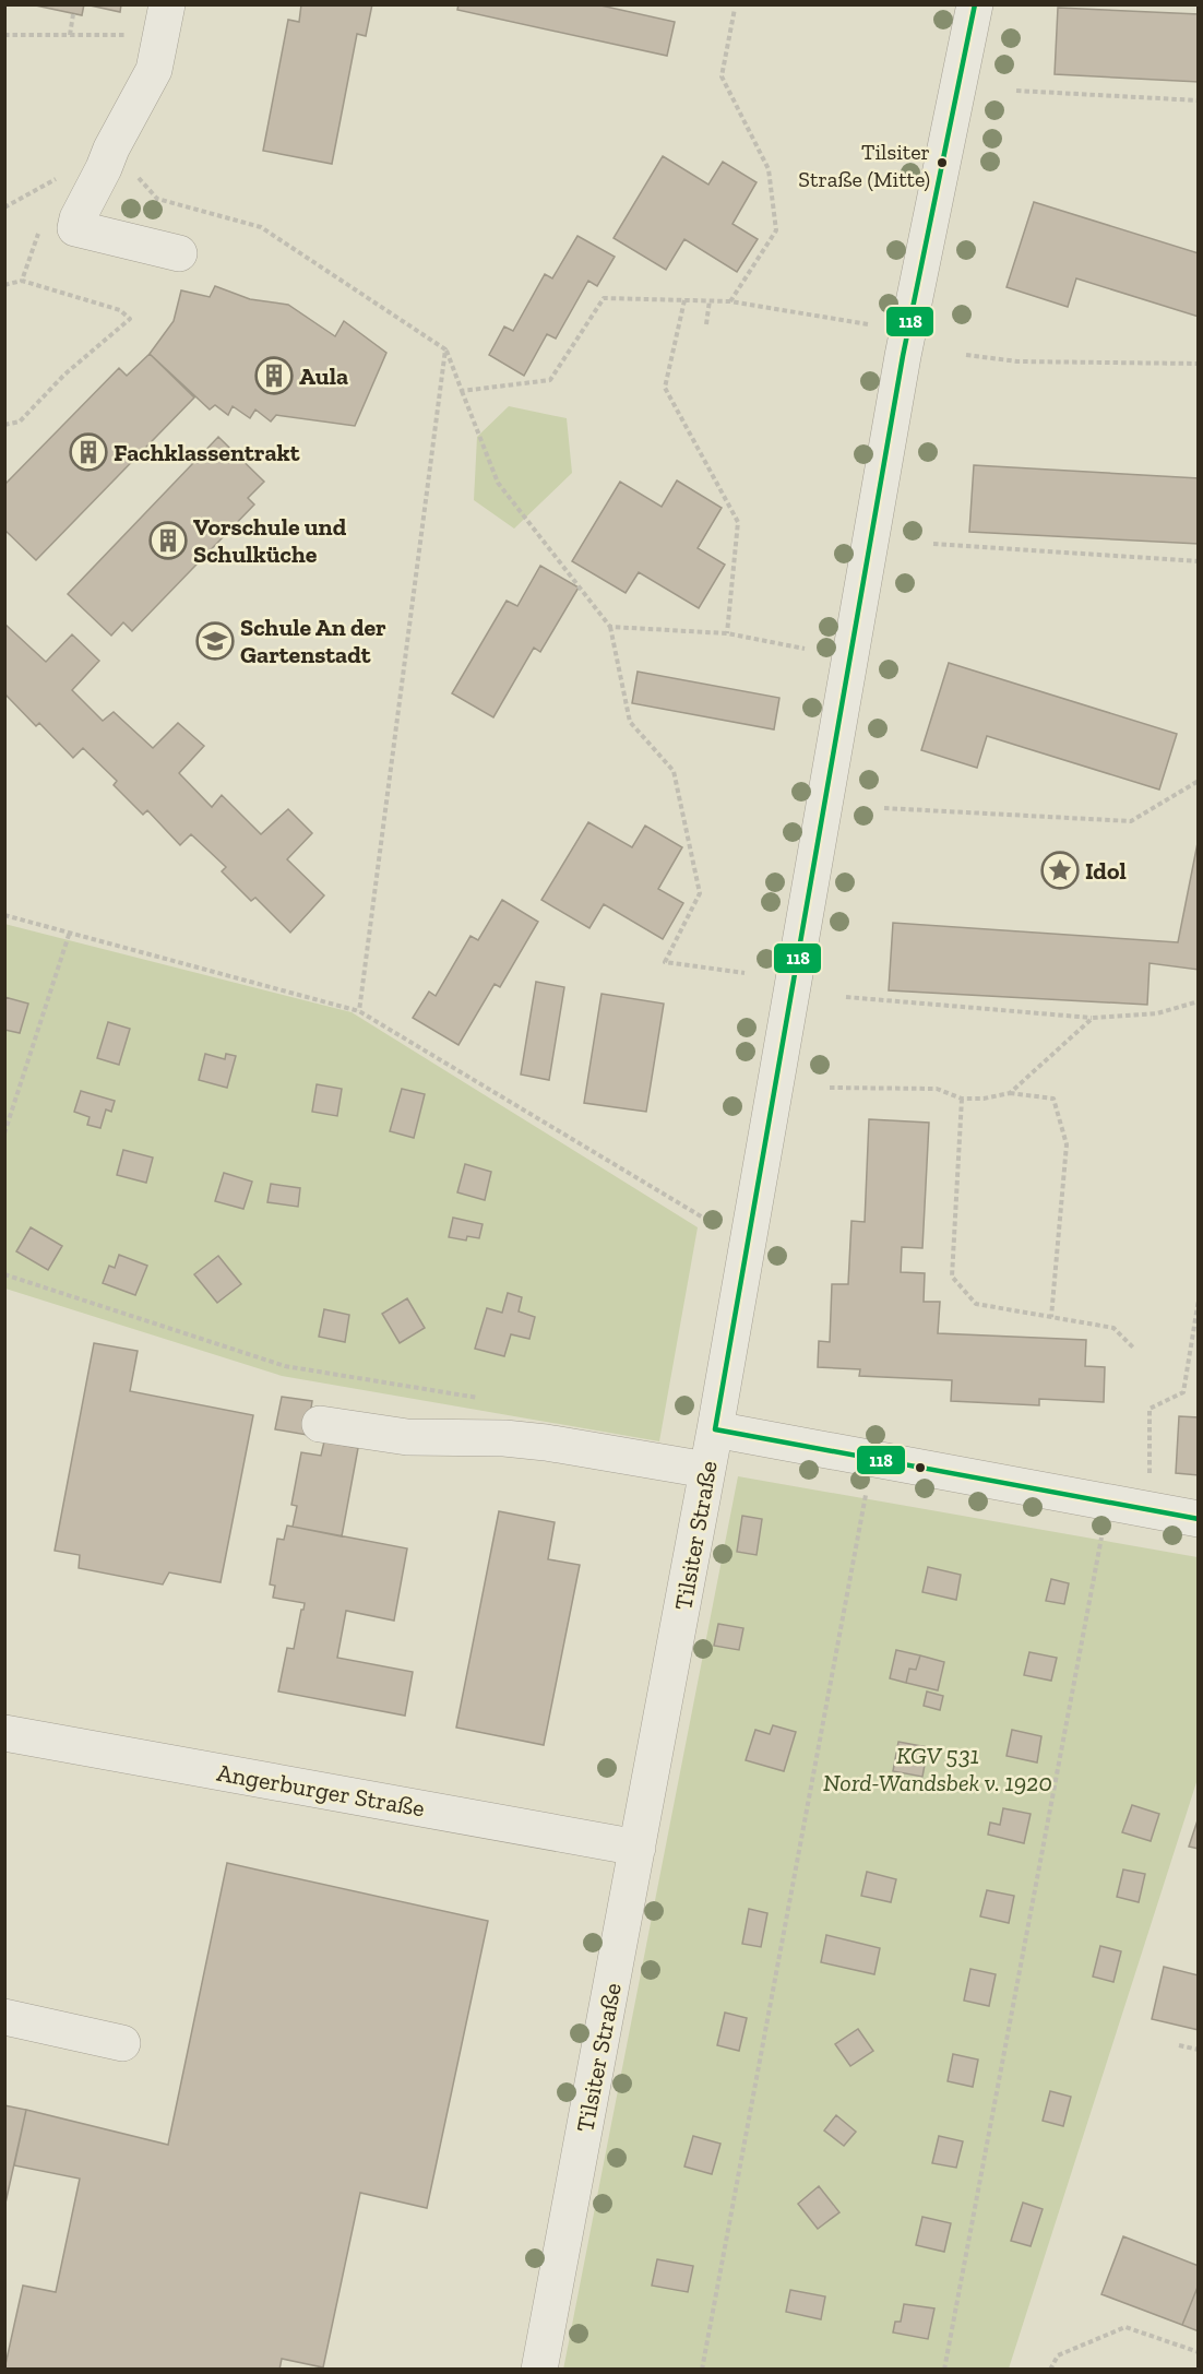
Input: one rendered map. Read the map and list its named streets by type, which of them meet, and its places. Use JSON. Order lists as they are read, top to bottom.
{
  "streets": {
    "street": ["Tilsiter Straße", "Angerburger Straße"]
  },
  "crossings": [
    ["Tilsiter Straße", "Angerburger Straße"]
  ],
  "parks": ["KGV 531 Nord-Wandsbek v. 1920"],
  "places": {
    "other": ["Tilsiter Straße (Mitte)"],
    "building": ["Aula", "Fachklassentrakt", "Vorschule und Schulküche"],
    "school or university": ["Schule An der Gartenstadt"],
    "place": ["Idol"]
  },
  "lines": ["transit line 118"]
}
